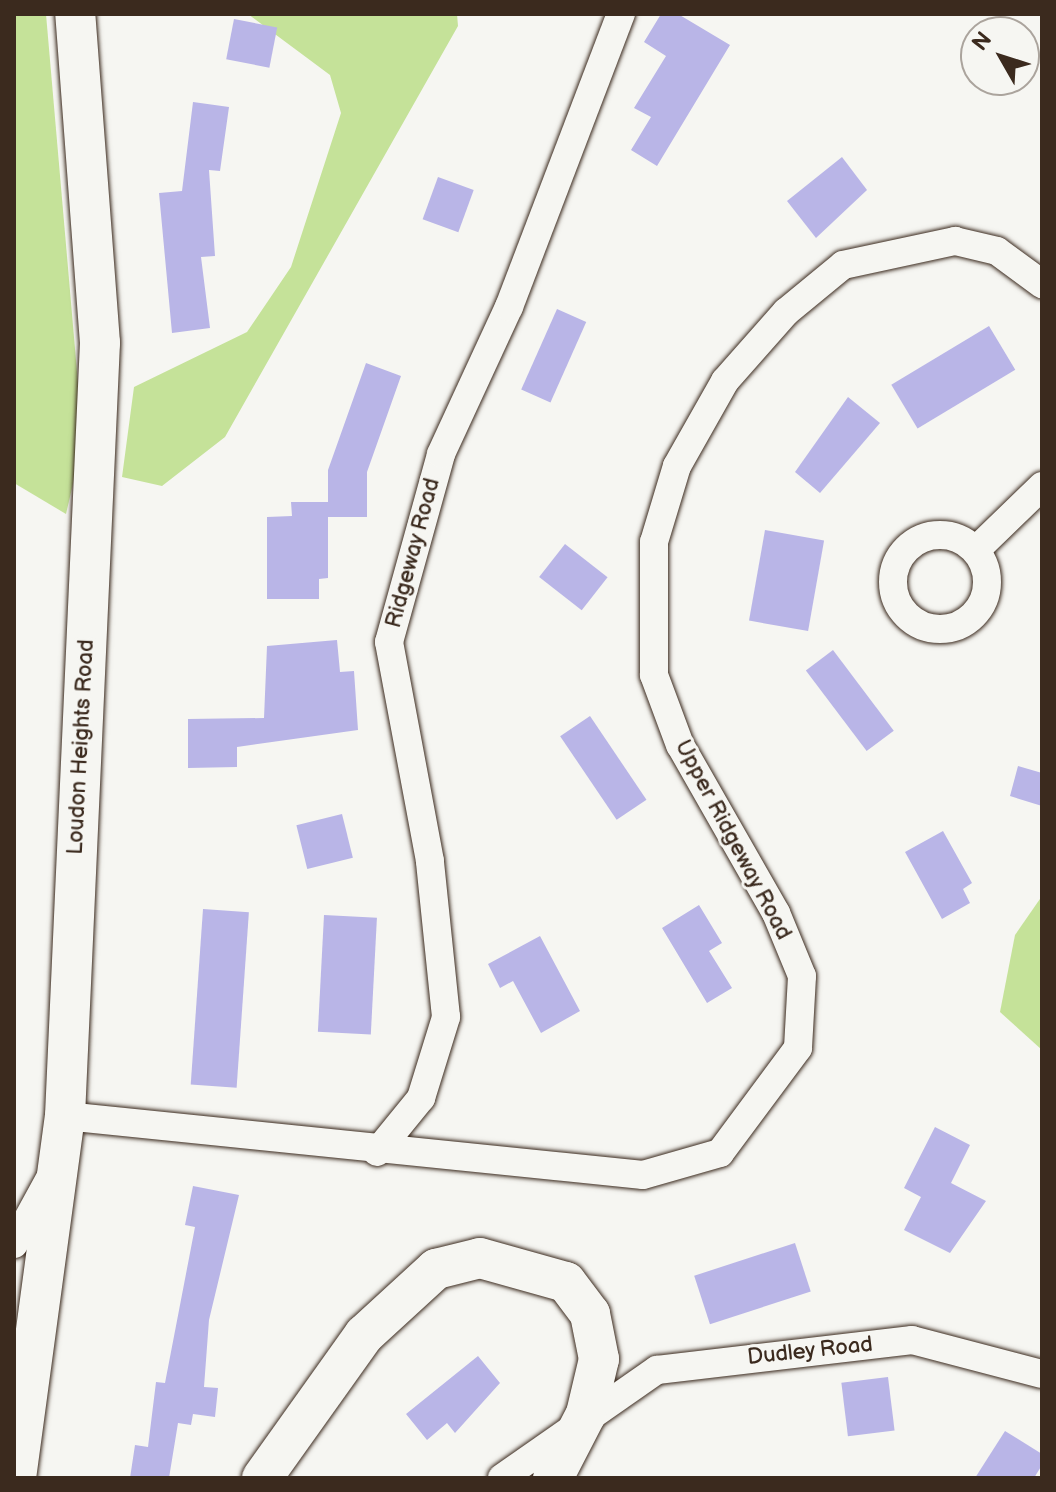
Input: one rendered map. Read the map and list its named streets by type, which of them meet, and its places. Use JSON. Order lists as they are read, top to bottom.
{
  "streets": {
    "street": [
      "Ridgeway Road",
      "Loudon Heights Road",
      "Upper Ridgeway Road",
      "Dudley Road"
    ]
  },
  "crossings": [
    ["Ridgeway Road", "Upper Ridgeway Road"],
    ["Loudon Heights Road", "Upper Ridgeway Road"]
  ],
  "north": "top left"
}
